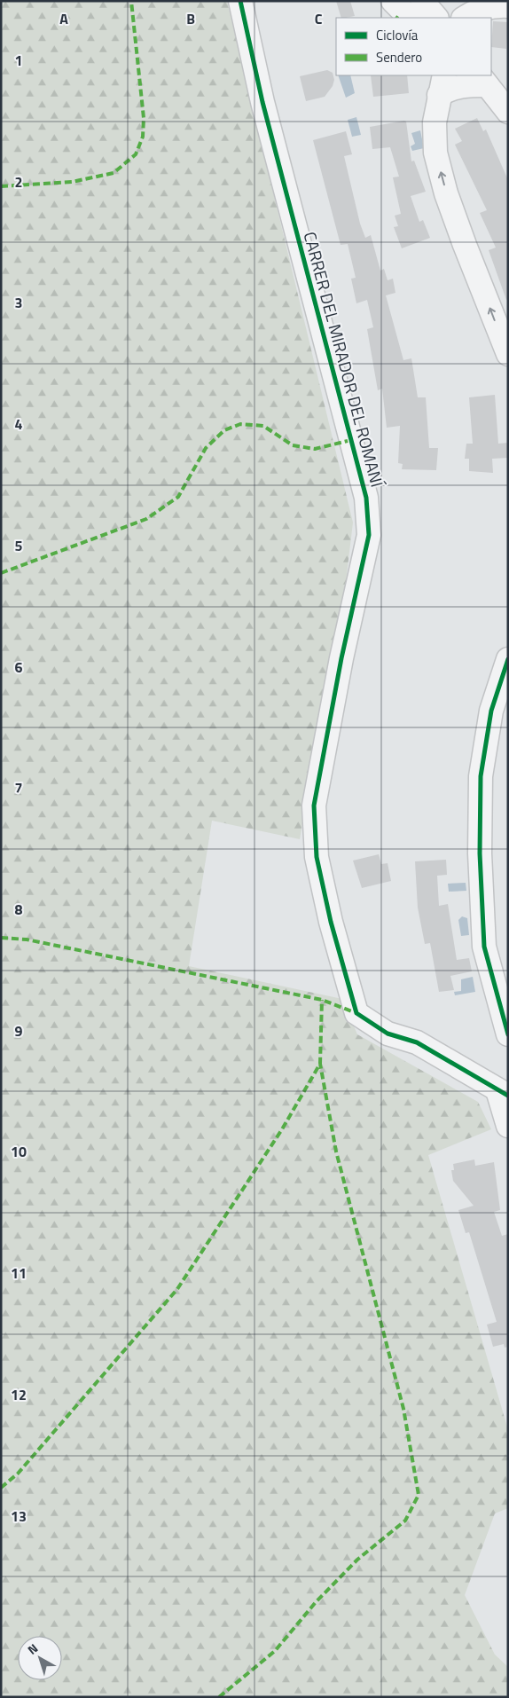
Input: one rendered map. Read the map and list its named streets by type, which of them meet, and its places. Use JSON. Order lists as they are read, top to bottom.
{
  "streets": {
    "street": ["CARRER DEL MIRADOR DEL ROMANÍ"]
  },
  "legend": ["Ciclovía", "Sendero"],
  "north": "top left",
  "grid": {
    "columns": ["A", "B", "C"],
    "rows": [
      "1",
      "2",
      "3",
      "4",
      "5",
      "6",
      "7",
      "8",
      "9",
      "10",
      "11",
      "12",
      "13"
    ]
  }
}
